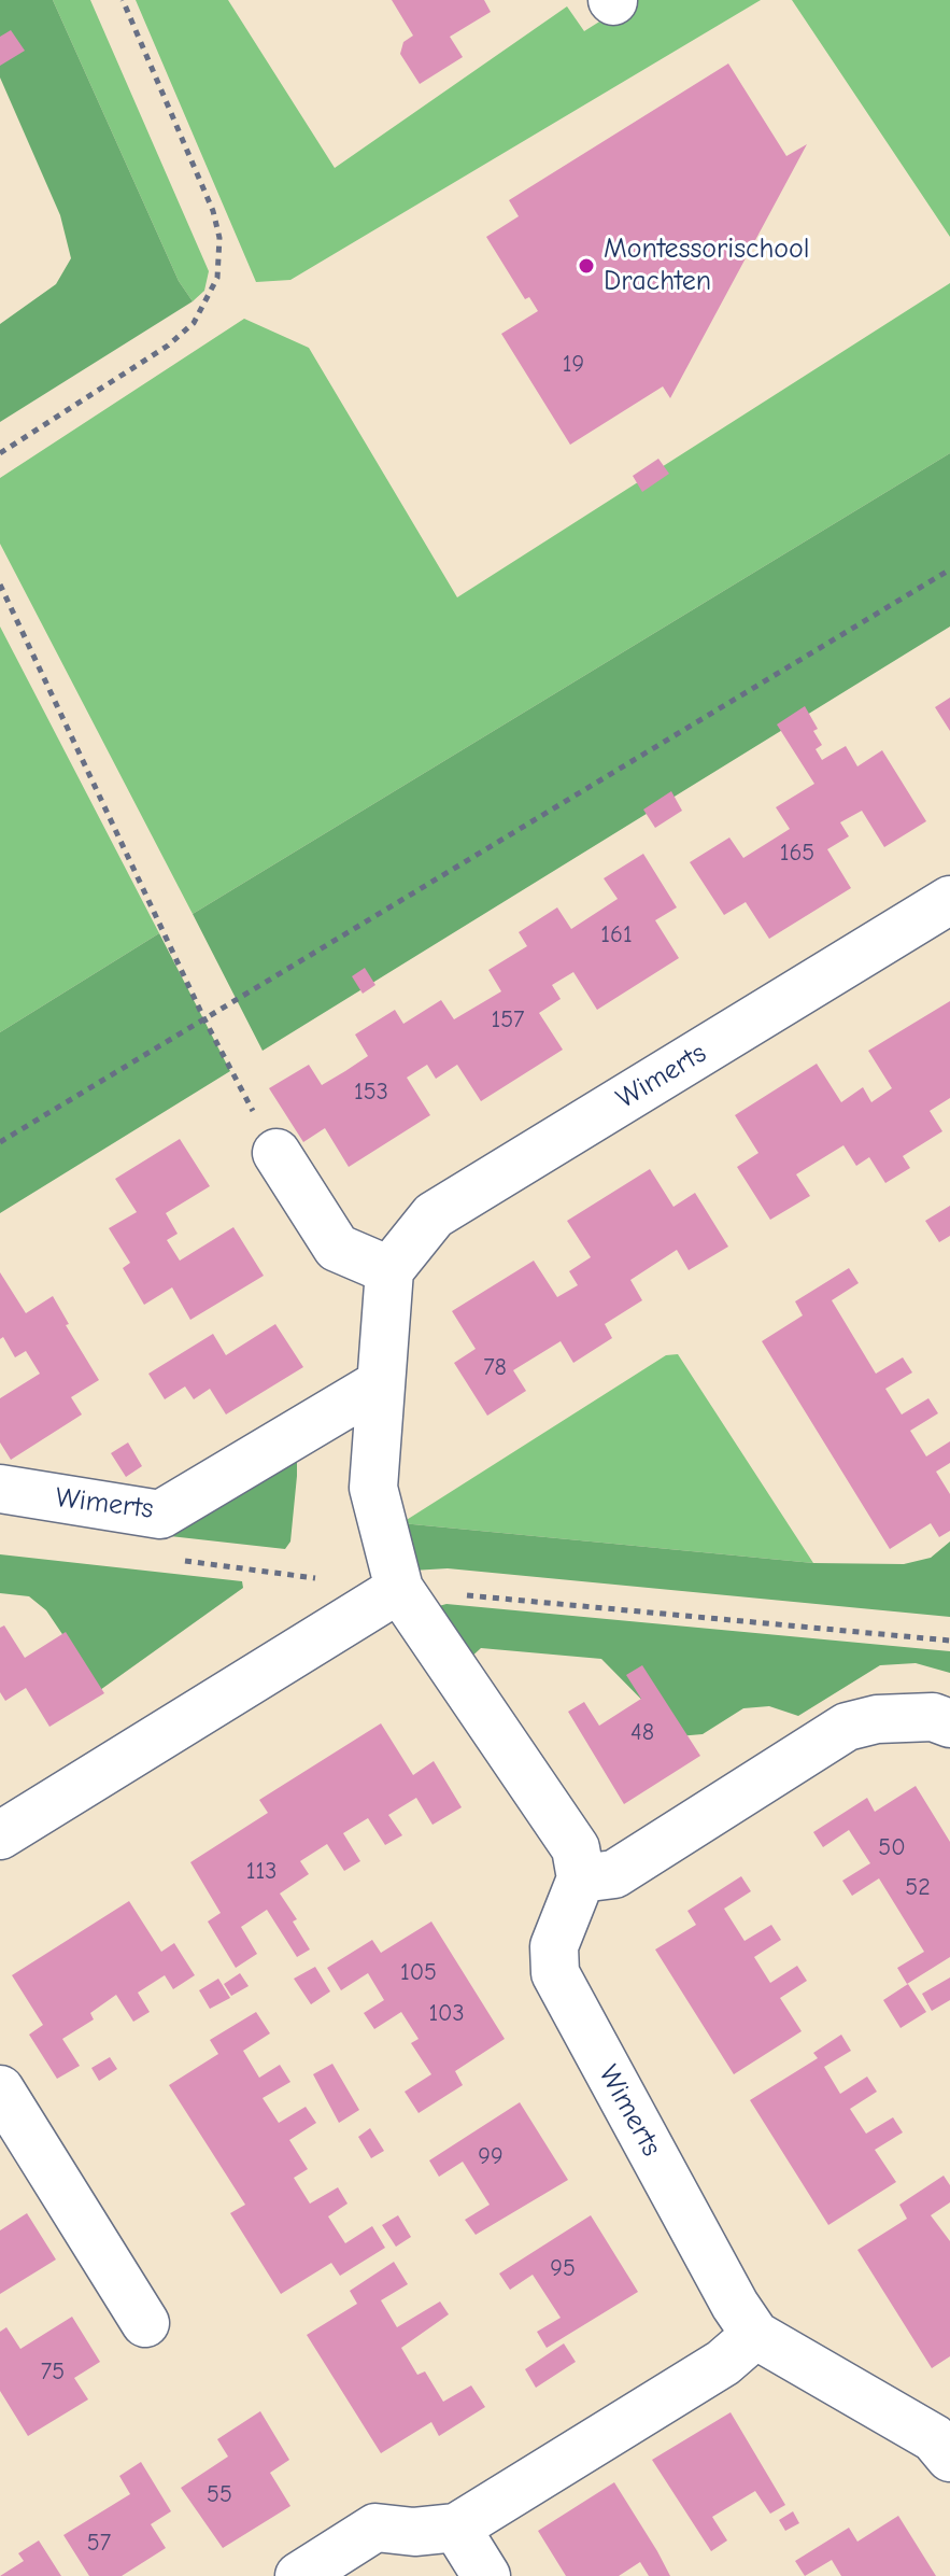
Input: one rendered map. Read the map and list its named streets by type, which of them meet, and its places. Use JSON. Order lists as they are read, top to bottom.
{
  "streets": {
    "street": ["Wimerts"]
  },
  "places": ["Montessorischool Drachten"],
  "house_numbers": [
    "19",
    "165",
    "161",
    "157",
    "153",
    "78",
    "48",
    "50",
    "113",
    "52",
    "105",
    "103",
    "99",
    "95",
    "75",
    "55",
    "57"
  ]
}
